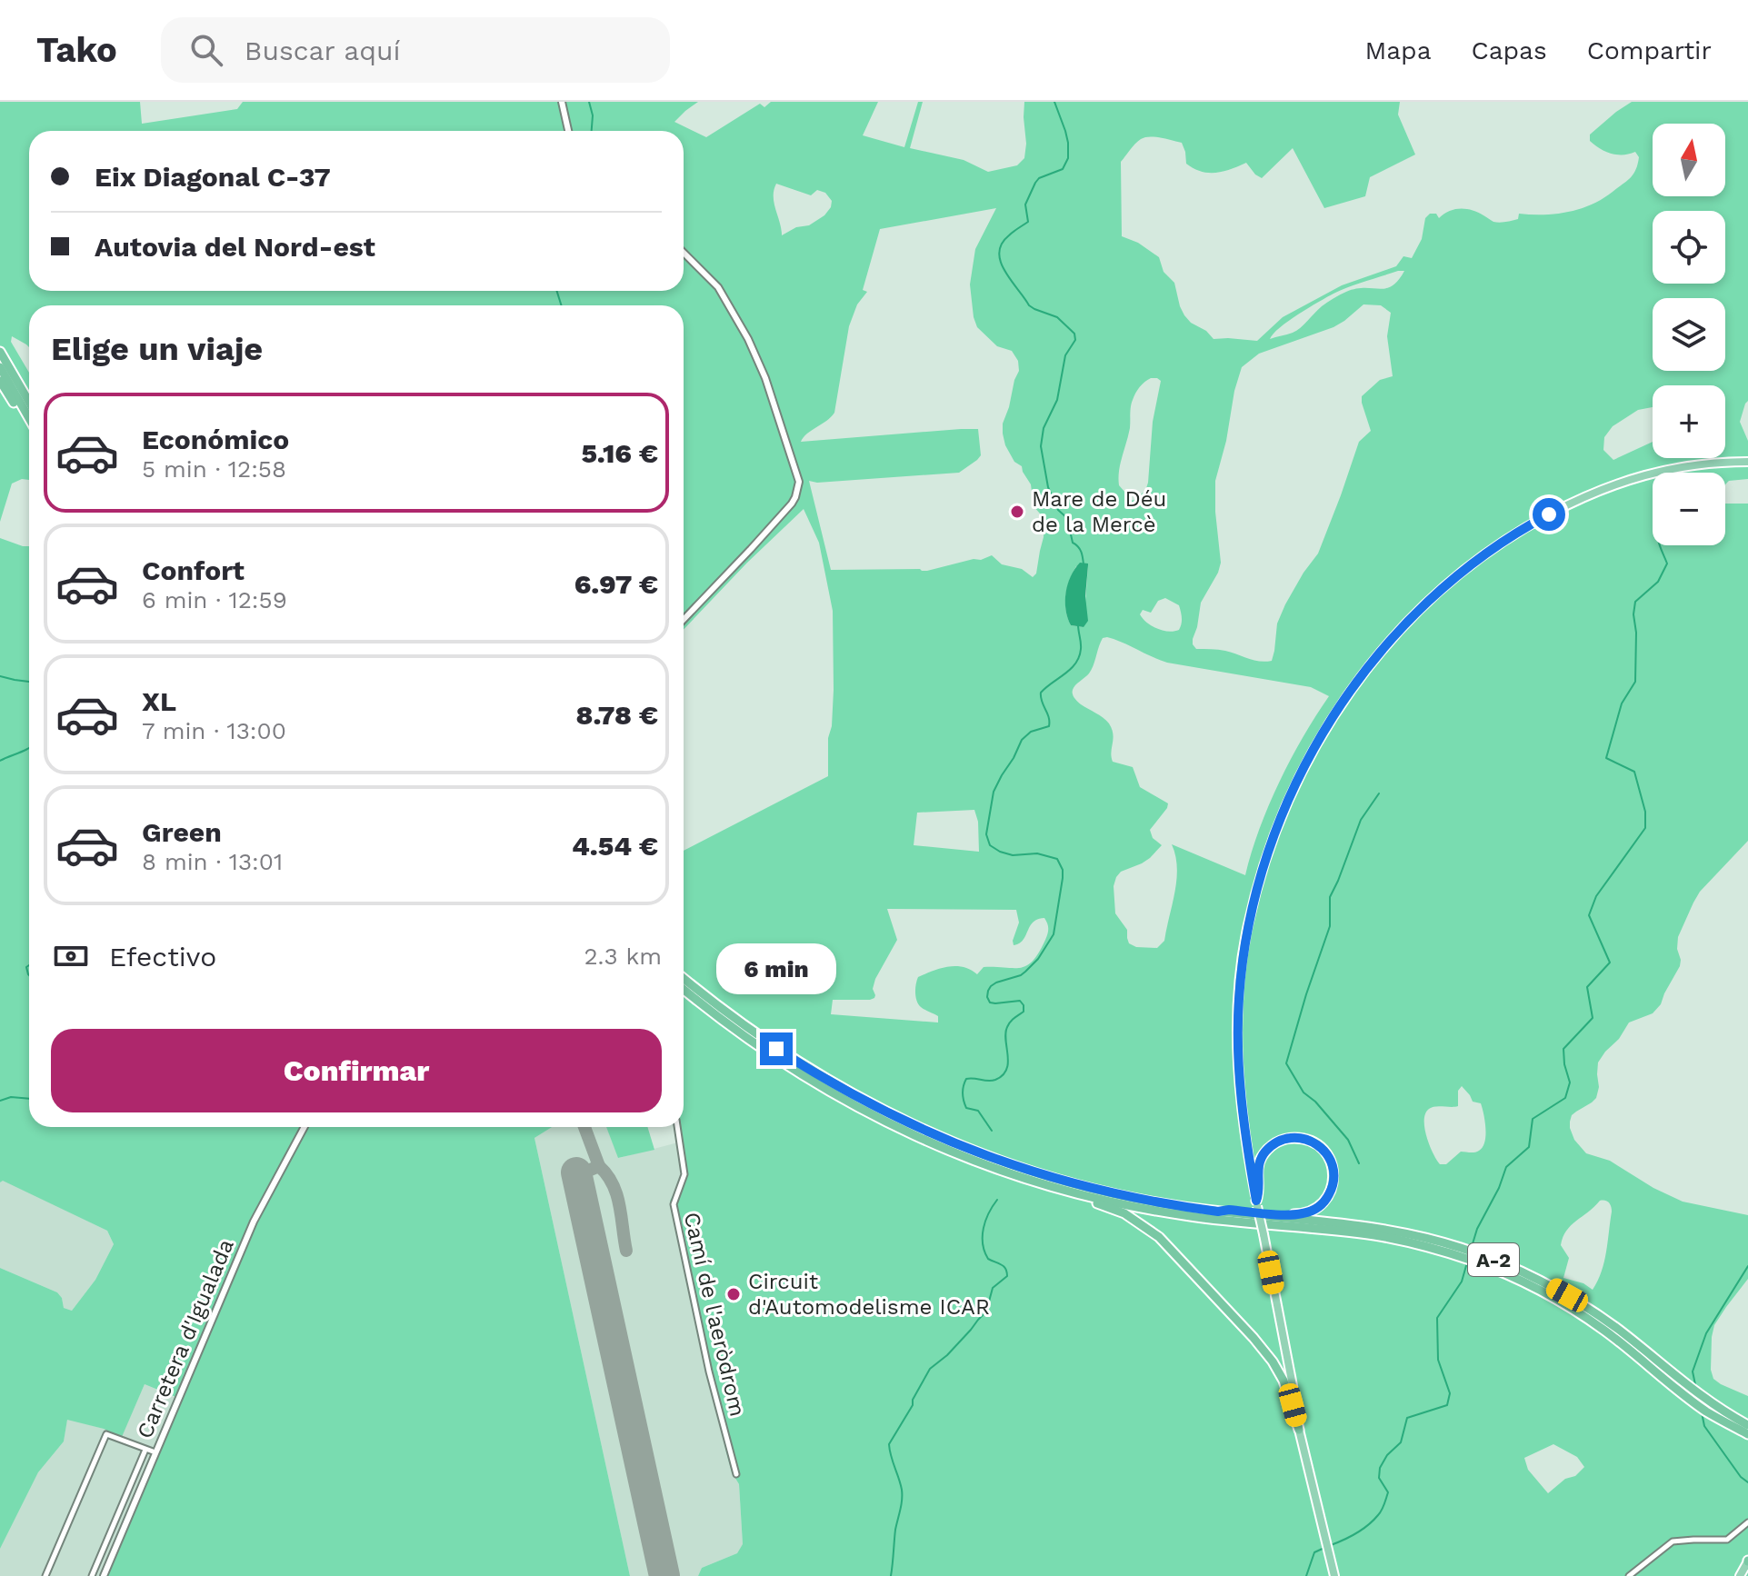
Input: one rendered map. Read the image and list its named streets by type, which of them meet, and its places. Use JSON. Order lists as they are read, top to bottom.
{
  "streets": {
    "highway": ["A-2"],
    "street": ["Camí de l'aeròdrom", "Carretera d'Igualada"]
  },
  "places": ["Mare de Déu de la Mercè", "Circuit d'Automodelisme ICAR"],
  "north": "top",
  "page": {
    "header": "Tako",
    "search": "Buscar aquí",
    "nav": ["Mapa", "Capas", "Compartir"],
    "map_buttons": ["+", "−"],
    "banner": ["Eix Diagonal C-37", "Autovia del Nord-est"],
    "heading": "Elige un viaje",
    "list": [
      {
        "name": "Económico",
        "note": "5 min · 12:58",
        "value": "5.16 €"
      },
      {
        "name": "Confort",
        "note": "6 min · 12:59",
        "value": "6.97 €"
      },
      {
        "name": "XL",
        "note": "7 min · 13:00",
        "value": "8.78 €"
      },
      {
        "name": "Green",
        "note": "8 min · 13:01",
        "value": "4.54 €"
      }
    ],
    "pay": ["Efectivo", "2.3 km"],
    "bubble": "6 min",
    "buttons": "Confirmar"
  }
}
